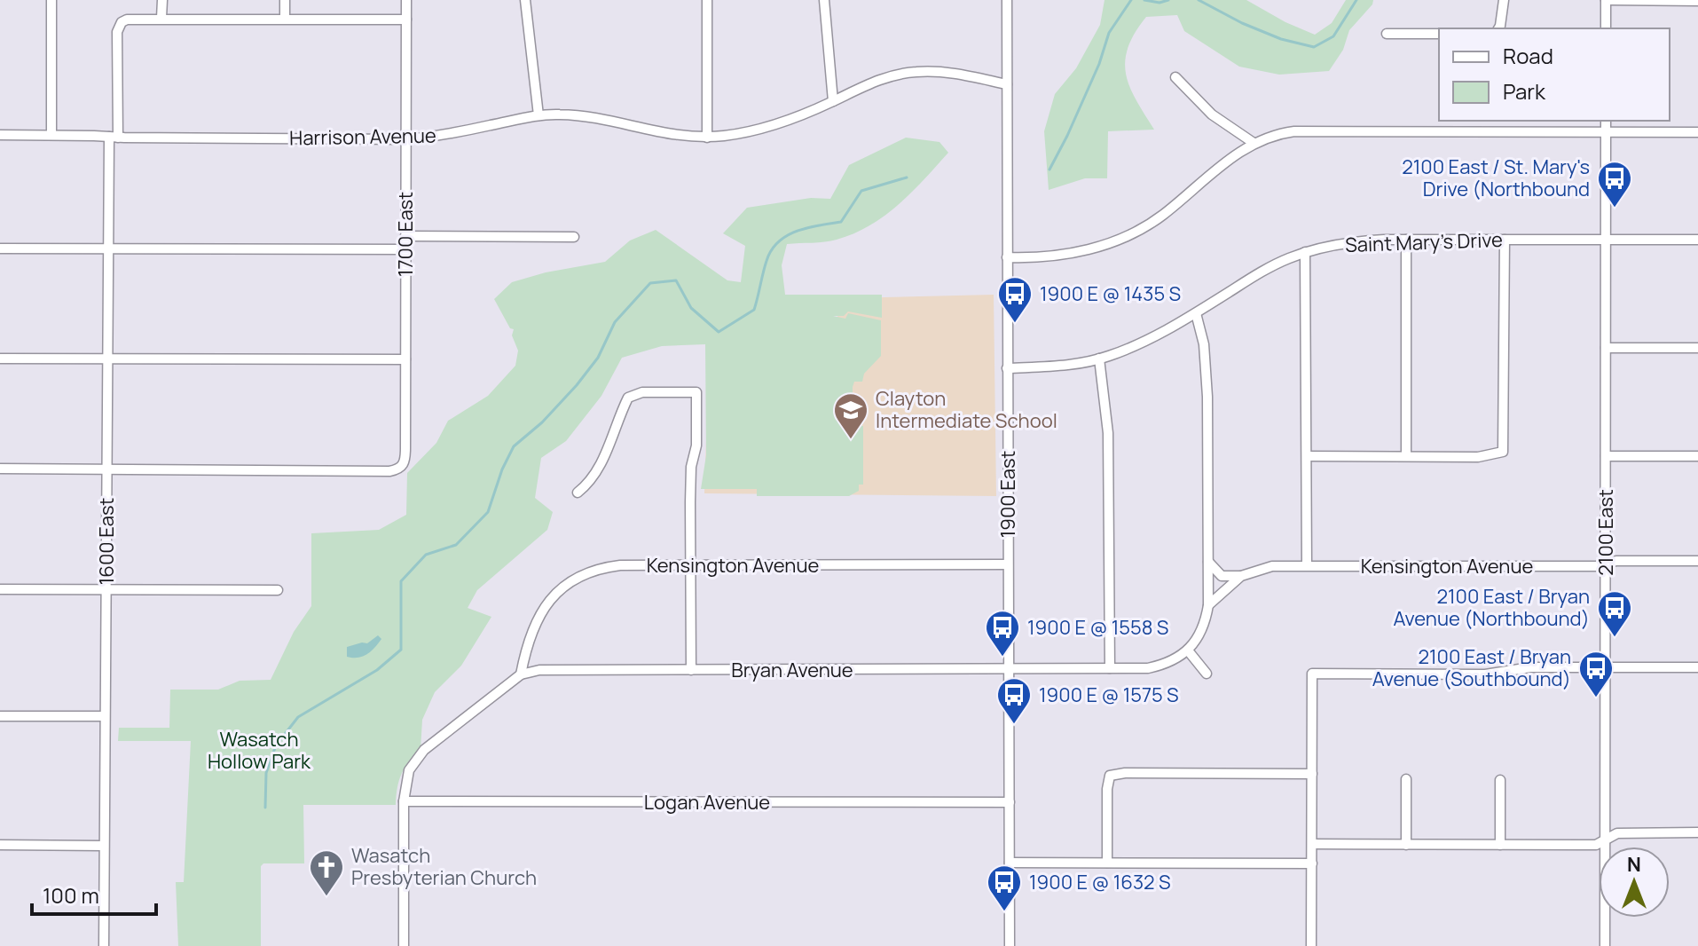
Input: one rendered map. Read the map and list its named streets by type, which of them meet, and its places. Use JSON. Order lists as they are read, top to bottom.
{
  "streets": {
    "street": [
      "Harrison Avenue",
      "1700 East",
      "Saint Mary's Drive",
      "1900 East",
      "2100 East",
      "1600 East",
      "Kensington Avenue",
      "Bryan Avenue",
      "Logan Avenue"
    ]
  },
  "crossings": [
    ["Harrison Avenue", "1700 East"],
    ["Harrison Avenue", "1900 East"],
    ["Harrison Avenue", "1600 East"],
    ["1700 East", "1600 East"],
    ["Saint Mary's Drive", "1900 East"],
    ["Saint Mary's Drive", "2100 East"],
    ["1900 East", "Kensington Avenue"],
    ["1900 East", "Bryan Avenue"],
    ["1900 East", "Logan Avenue"],
    ["2100 East", "Kensington Avenue"],
    ["Kensington Avenue", "Bryan Avenue"]
  ],
  "parks": ["Wasatch Hollow Park"],
  "places": {
    "bus stop": [
      "2100 East / St. Mary's Drive (Northbound",
      "1900 E @ 1435 S",
      "2100 East / Bryan Avenue (Northbound)",
      "1900 E @ 1558 S",
      "2100 East / Bryan Avenue (Southbound)",
      "1900 E @ 1575 S",
      "1900 E @ 1632 S"
    ],
    "school or university": ["Clayton Intermediate School"],
    "church": ["Wasatch Presbyterian Church"]
  },
  "legend": ["Road", "Park"],
  "scale_bar": "100 m",
  "north": "top"
}
